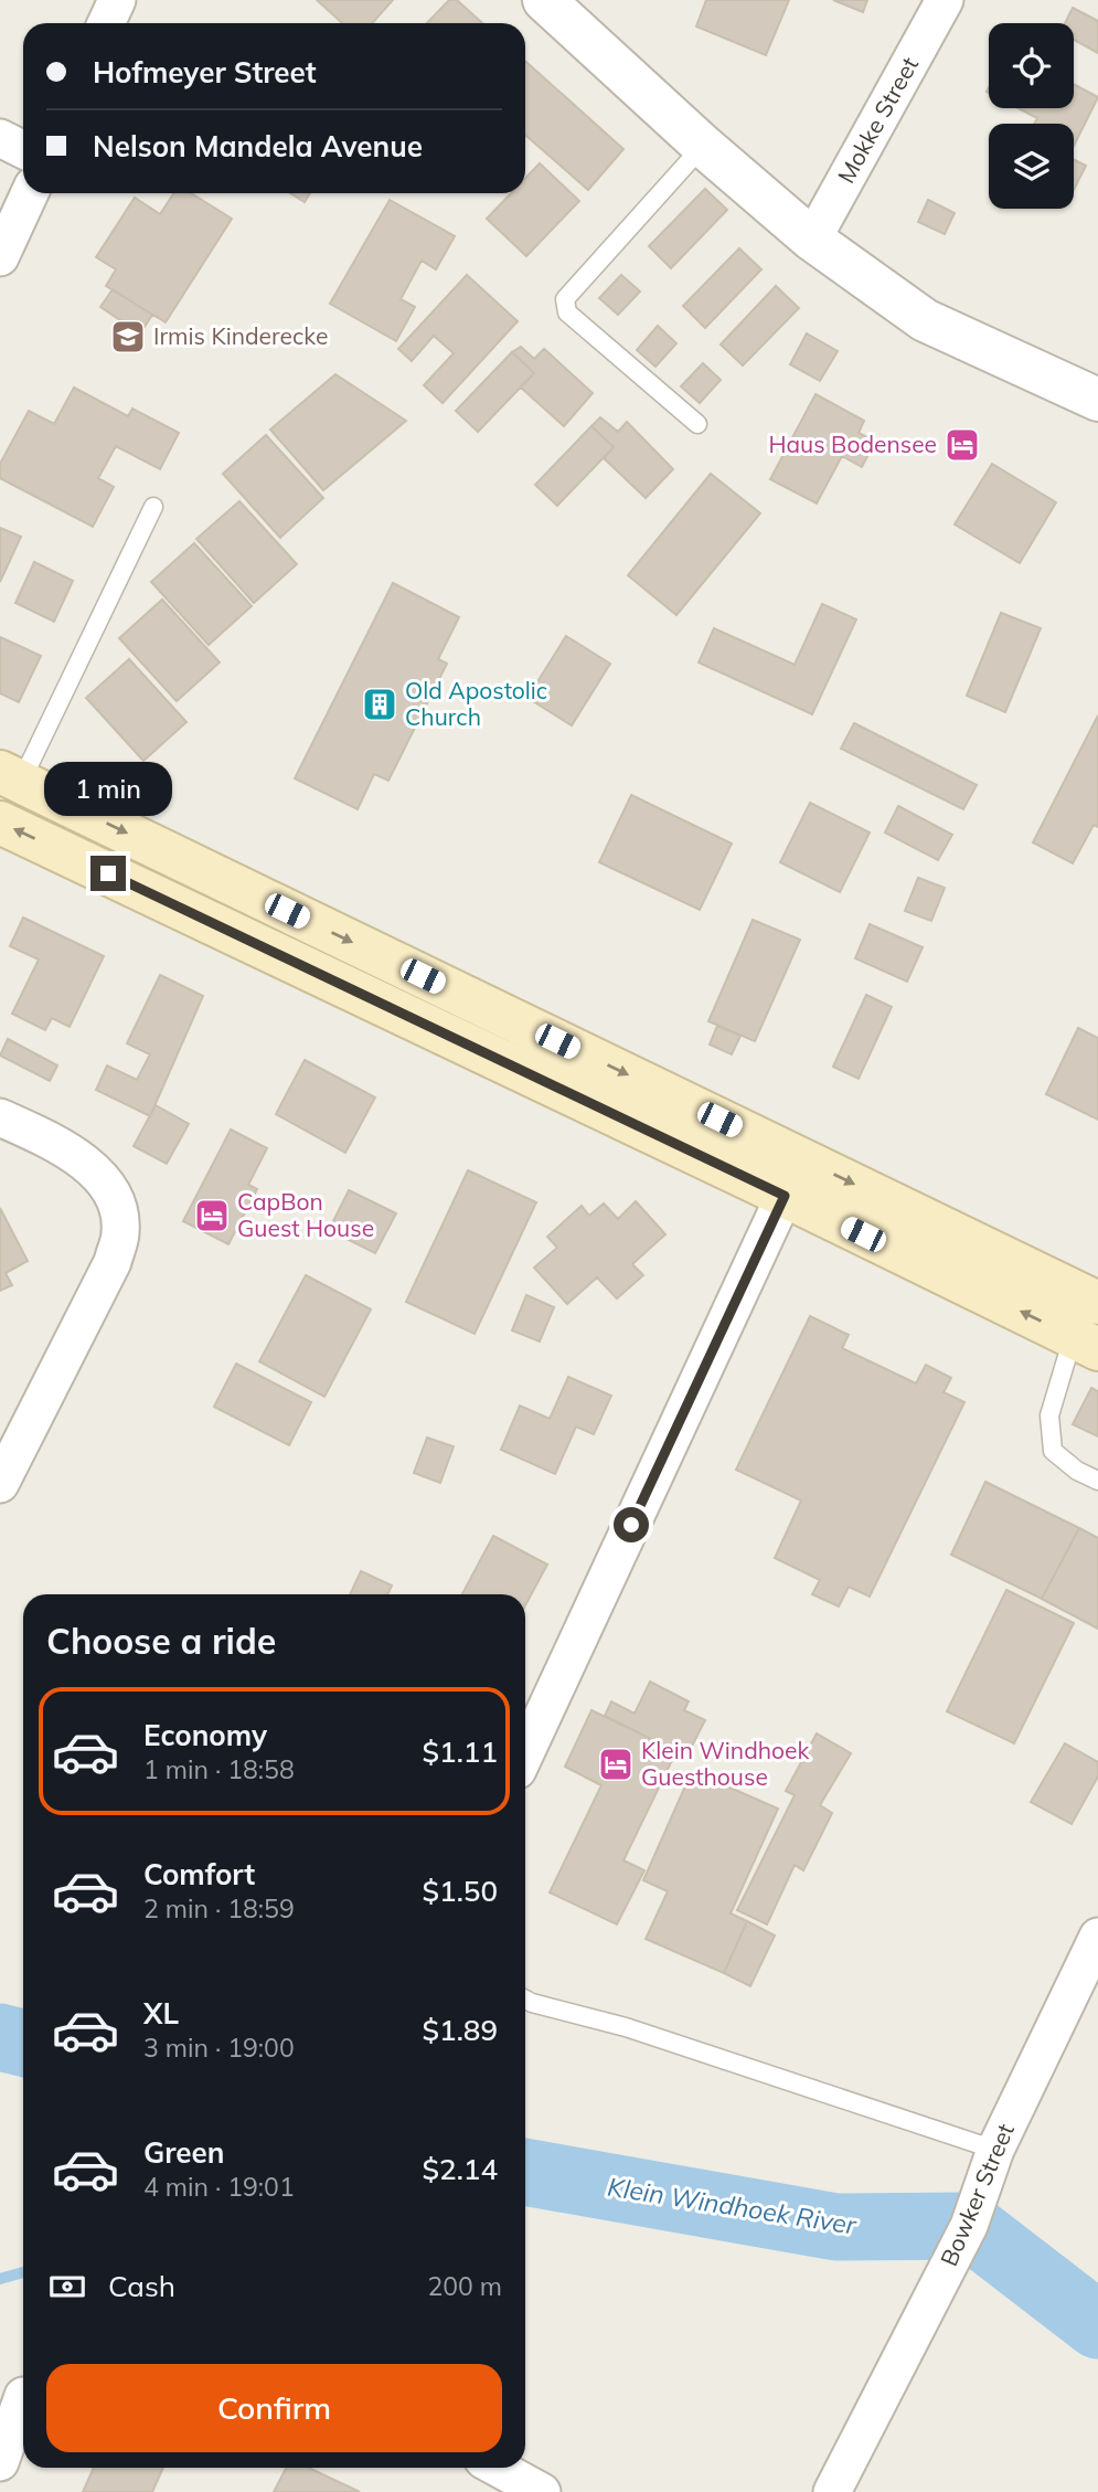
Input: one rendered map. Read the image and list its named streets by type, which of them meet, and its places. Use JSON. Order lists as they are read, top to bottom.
{
  "streets": {
    "street": ["Mokke Street", "Bowker Street"]
  },
  "water": ["Klein Windhoek River"],
  "places": {
    "school or university": ["Irmis Kinderecke"],
    "hotel": ["Haus Bodensee", "CapBon Guest House", "Klein Windhoek Guesthouse"],
    "building": ["Old Apostolic Church"]
  },
  "page": {
    "banner": ["Hofmeyer Street", "Nelson Mandela Avenue"],
    "bubble": "1 min",
    "heading": "Choose a ride",
    "list": [
      {
        "name": "Economy",
        "note": "1 min · 18:58",
        "value": "$1.11"
      },
      {
        "name": "Comfort",
        "note": "2 min · 18:59",
        "value": "$1.50"
      },
      {
        "name": "XL",
        "note": "3 min · 19:00",
        "value": "$1.89"
      },
      {
        "name": "Green",
        "note": "4 min · 19:01",
        "value": "$2.14"
      }
    ],
    "pay": ["Cash", "200 m"],
    "buttons": "Confirm"
  }
}
